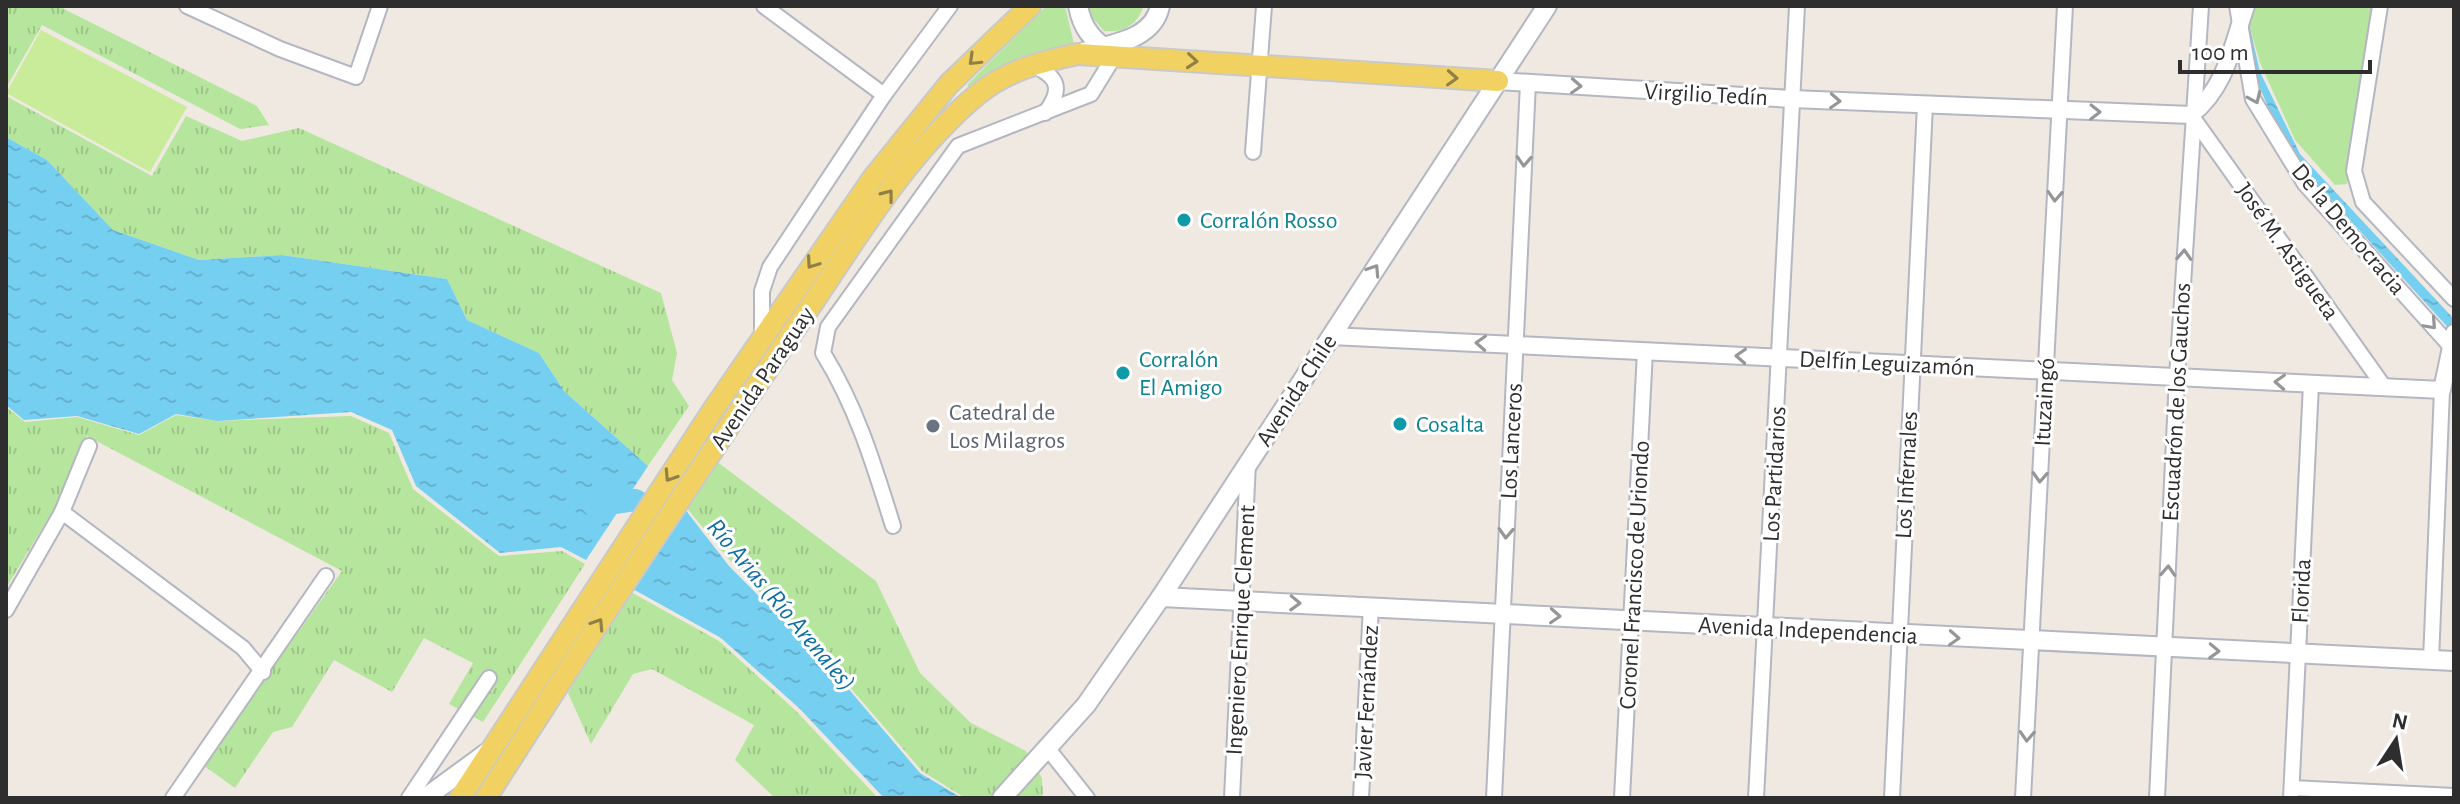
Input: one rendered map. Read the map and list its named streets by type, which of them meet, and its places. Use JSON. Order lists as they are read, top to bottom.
{
  "streets": {
    "main road": [
      "Virgilio Tedín",
      "Avenida Paraguay",
      "Avenida Chile",
      "Avenida Independencia"
    ],
    "street": [
      "De la Democracia",
      "José M. Astigueta",
      "Delfín Leguizamón",
      "Ituzaingó",
      "Escuadrón de los Gauchos",
      "Los Lanceros",
      "Los Partidarios",
      "Los Infernales",
      "Coronel Francisco de Uriondo",
      "Florida",
      "Ingeniero Enrique Clement",
      "Javier Fernández"
    ]
  },
  "crossings": [
    ["Virgilio Tedín", "José M. Astigueta"],
    ["Virgilio Tedín", "Avenida Paraguay"],
    ["Virgilio Tedín", "Avenida Chile"],
    ["Virgilio Tedín", "Ituzaingó"],
    ["Virgilio Tedín", "Escuadrón de los Gauchos"],
    ["Virgilio Tedín", "Los Lanceros"],
    ["Virgilio Tedín", "Los Partidarios"],
    ["Virgilio Tedín", "Los Infernales"],
    ["José M. Astigueta", "Delfín Leguizamón"],
    ["José M. Astigueta", "Escuadrón de los Gauchos"],
    ["Delfín Leguizamón", "Avenida Chile"],
    ["Delfín Leguizamón", "Ituzaingó"],
    ["Delfín Leguizamón", "Escuadrón de los Gauchos"],
    ["Delfín Leguizamón", "Los Lanceros"],
    ["Delfín Leguizamón", "Los Partidarios"],
    ["Delfín Leguizamón", "Los Infernales"],
    ["Delfín Leguizamón", "Coronel Francisco de Uriondo"],
    ["Delfín Leguizamón", "Florida"],
    ["Avenida Chile", "Ingeniero Enrique Clement"],
    ["Avenida Chile", "Avenida Independencia"],
    ["Ituzaingó", "Avenida Independencia"],
    ["Escuadrón de los Gauchos", "Avenida Independencia"],
    ["Los Lanceros", "Avenida Independencia"],
    ["Los Partidarios", "Avenida Independencia"],
    ["Los Infernales", "Avenida Independencia"],
    ["Coronel Francisco de Uriondo", "Avenida Independencia"],
    ["Florida", "Avenida Independencia"],
    ["Ingeniero Enrique Clement", "Avenida Independencia"],
    ["Avenida Independencia", "Javier Fernández"]
  ],
  "one_way": [
    "Virgilio Tedín",
    "De la Democracia",
    "Delfín Leguizamón",
    "Ituzaingó",
    "Escuadrón de los Gauchos",
    "Los Lanceros",
    "Avenida Independencia"
  ],
  "water": ["Río Arias (Río Arenales)"],
  "places": [
    "Corralón Rosso",
    "Corralón El Amigo",
    "Cosalta",
    "Catedral de Los Milagros"
  ],
  "scale_bar": "100 m",
  "north": "top"
}
